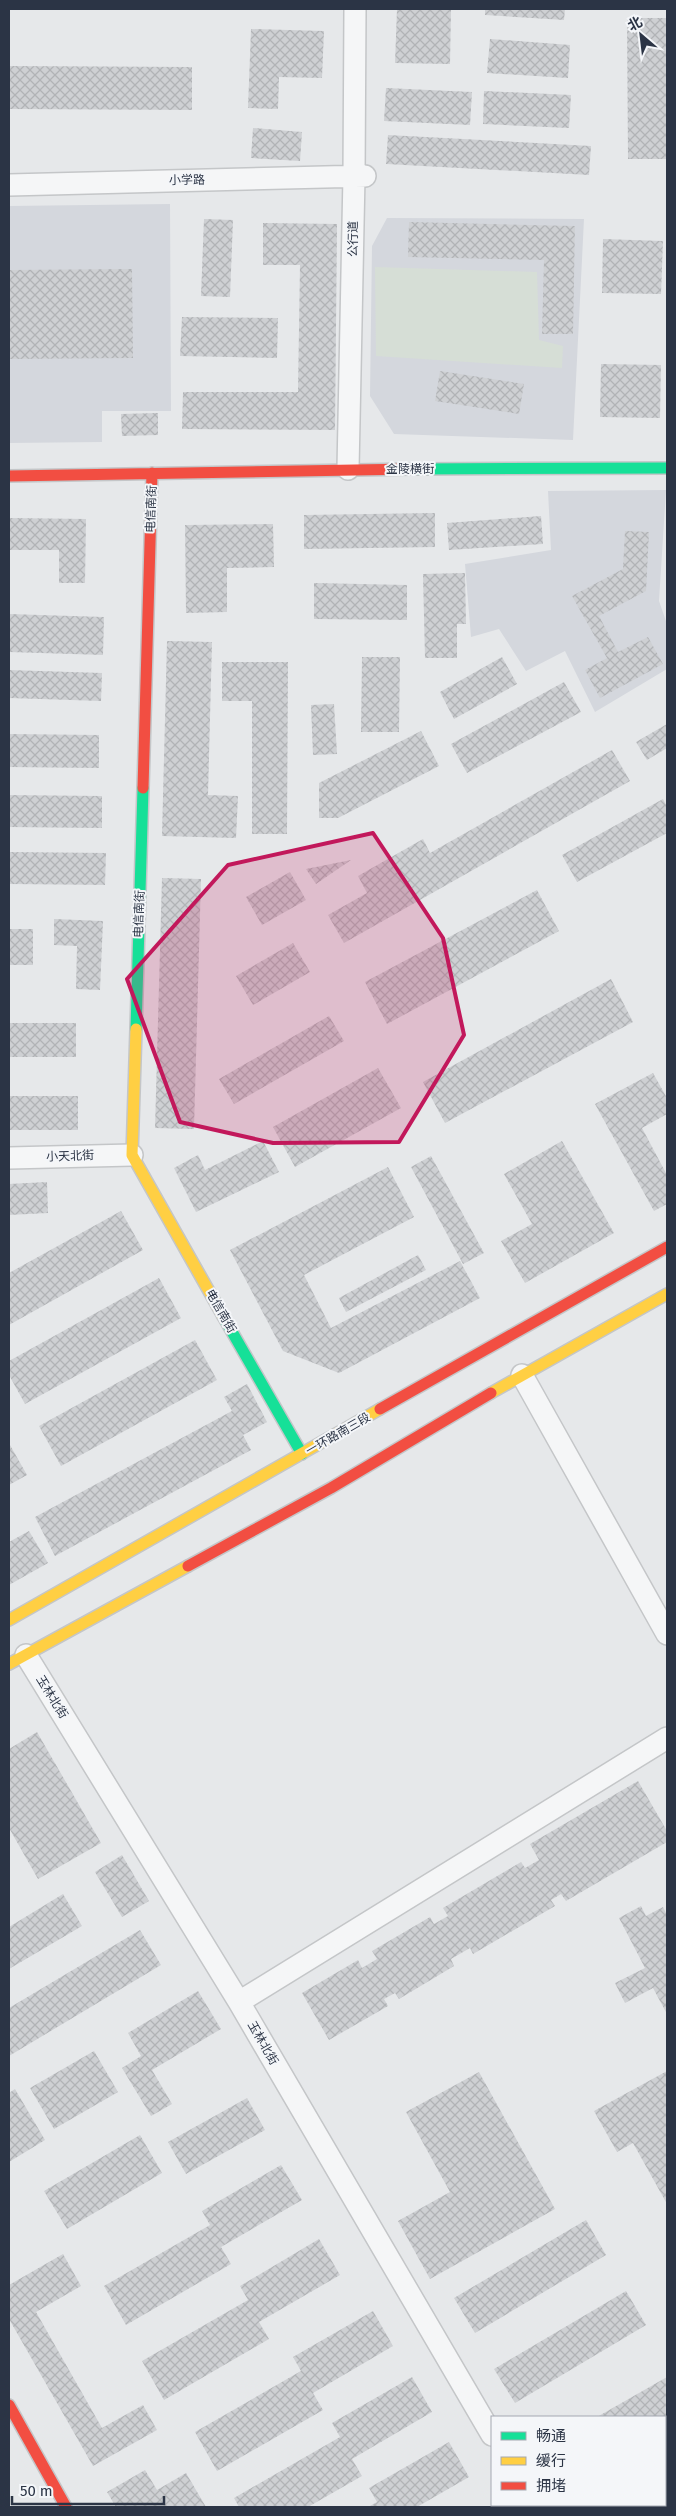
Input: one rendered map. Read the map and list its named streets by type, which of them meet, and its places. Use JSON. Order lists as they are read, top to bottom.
{
  "streets": {
    "street": [
      "小学路",
      "公行道",
      "金陵横街",
      "电信南街",
      "小天北街",
      "一环路南三段",
      "玉林北街"
    ]
  },
  "crossings": [
    ["小学路", "公行道"],
    ["公行道", "金陵横街"],
    ["金陵横街", "电信南街"],
    ["电信南街", "小天北街"],
    ["电信南街", "一环路南三段"]
  ],
  "legend": ["畅通", "缓行", "拥堵"],
  "scale_bar": "50 m",
  "north": "top left"
}
